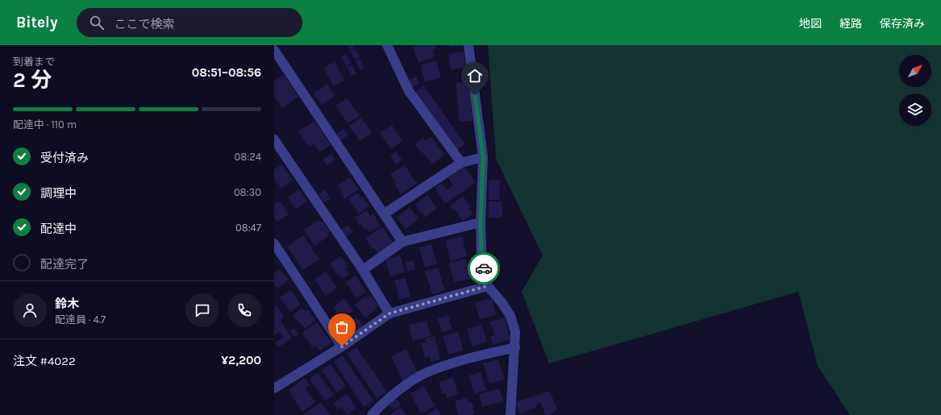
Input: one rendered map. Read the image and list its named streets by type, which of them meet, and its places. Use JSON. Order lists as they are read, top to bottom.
{
  "north": "top right",
  "page": {
    "header": "Bitely",
    "search": "ここで検索",
    "nav": ["地図", "経路", "保存済み"],
    "heading": ["2 分", "到着まで", "08:51–08:56"],
    "panel": [
      "鈴木",
      "配達員 · 4.7",
      "注文 #4022",
      "¥2,200"
    ],
    "bar": "配達中 · 110 m",
    "list": [
      ["受付済み", "08:24"],
      ["調理中", "08:30"],
      ["配達中", "08:47"],
      "配達完了"
    ]
  }
}
